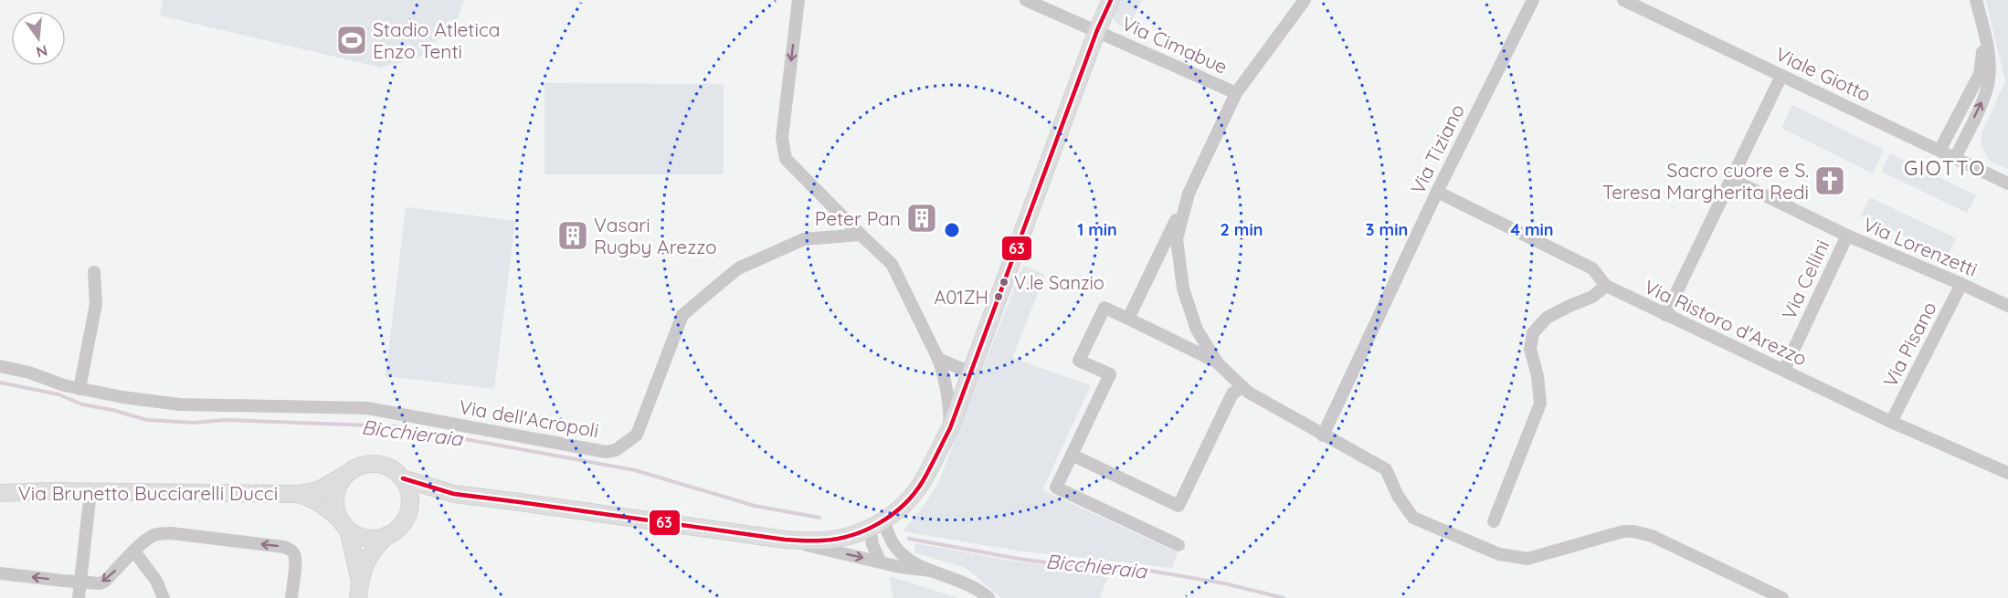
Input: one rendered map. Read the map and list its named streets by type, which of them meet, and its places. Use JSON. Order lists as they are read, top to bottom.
{
  "streets": {
    "main road": ["Via Brunetto Bucciarelli Ducci"],
    "street": [
      "Via Cimabue",
      "Viale Giotto",
      "Via Tiziano",
      "Via Lorenzetti",
      "Via Cellini",
      "Via Ristoro d'Arezzo",
      "Via Pisano",
      "Via dell'Acropoli"
    ]
  },
  "crossings": [
    ["Via Tiziano", "Via Ristoro d'Arezzo"],
    ["Via Lorenzetti", "Via Cellini"],
    ["Via Lorenzetti", "Via Pisano"],
    ["Via Cellini", "Via Ristoro d'Arezzo"],
    ["Via Ristoro d'Arezzo", "Via Pisano"]
  ],
  "districts": ["GIOTTO"],
  "water": ["Bicchieraia"],
  "places": {
    "sports": ["Stadio Atletica Enzo Tenti"],
    "church": ["Sacro cuore e S. Teresa Margherita Redi"],
    "building": ["Peter Pan", "Vasari Rugby Arezzo"],
    "other": ["V.le Sanzio", "A01ZH"]
  },
  "lines": ["transit line 63"],
  "north": "bottom",
  "rings": [
    "1 min",
    "2 min",
    "3 min",
    "4 min"
  ]
}
